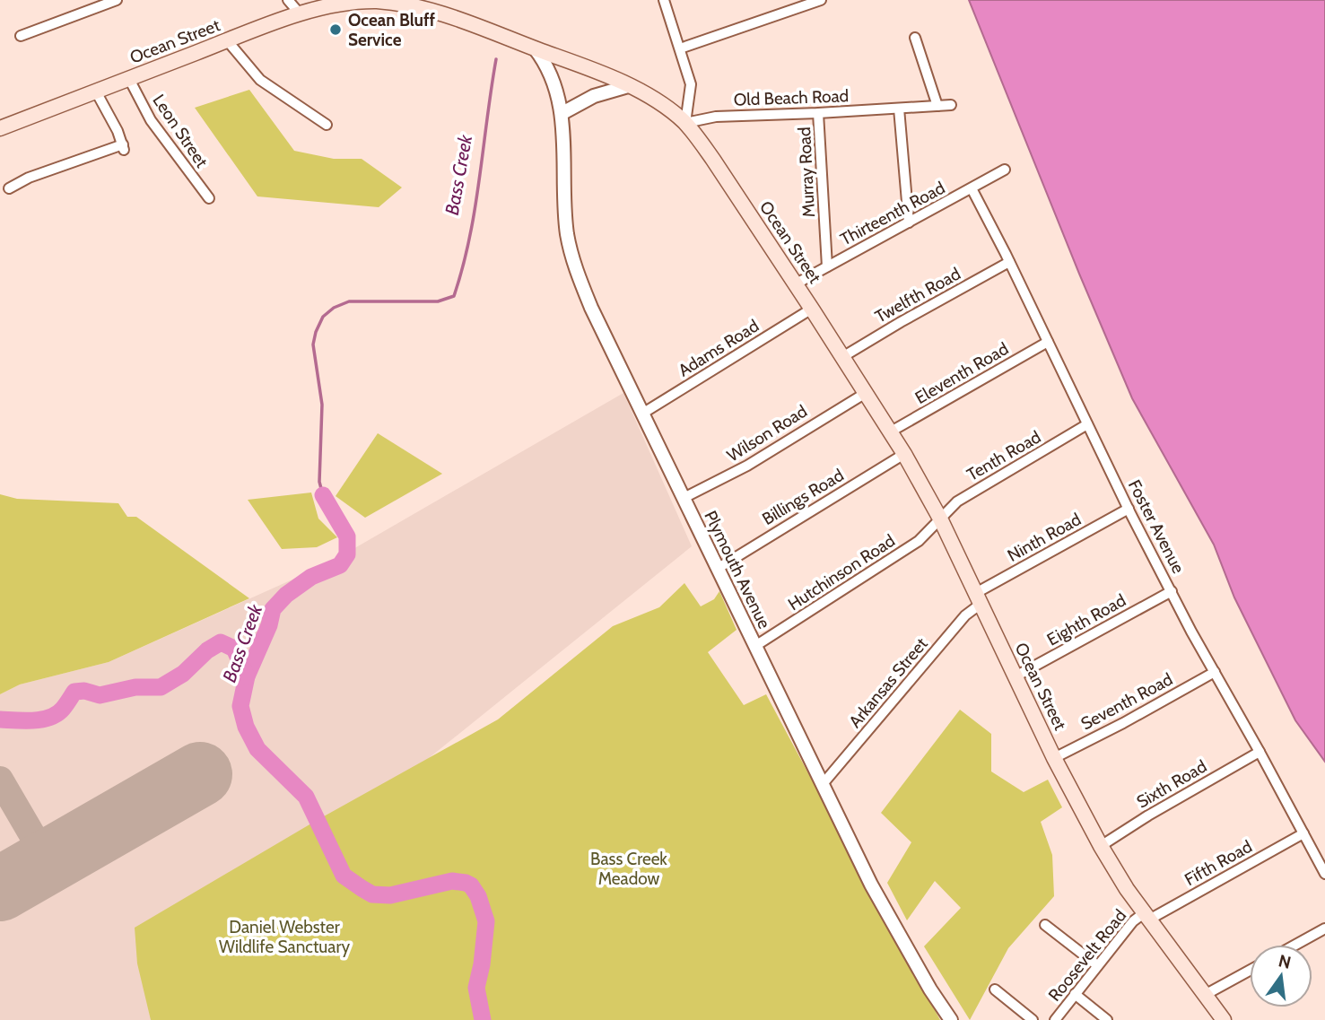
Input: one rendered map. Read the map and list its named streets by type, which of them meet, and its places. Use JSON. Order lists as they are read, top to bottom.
{
  "streets": {
    "main road": ["Ocean Street"],
    "street": [
      "Old Beach Road",
      "Leon Street",
      "Murray Road",
      "Thirteenth Road",
      "Twelfth Road",
      "Adams Road",
      "Eleventh Road",
      "Wilson Road",
      "Tenth Road",
      "Billings Road",
      "Foster Avenue",
      "Ninth Road",
      "Plymouth Avenue",
      "Hutchinson Road",
      "Eighth Road",
      "Arkansas Street",
      "Seventh Road",
      "Sixth Road",
      "Fifth Road",
      "Roosevelt Road"
    ]
  },
  "crossings": [
    ["Ocean Street", "Old Beach Road"],
    ["Ocean Street", "Leon Street"],
    ["Ocean Street", "Thirteenth Road"],
    ["Ocean Street", "Twelfth Road"],
    ["Ocean Street", "Adams Road"],
    ["Ocean Street", "Eleventh Road"],
    ["Ocean Street", "Wilson Road"],
    ["Ocean Street", "Tenth Road"],
    ["Ocean Street", "Billings Road"],
    ["Ocean Street", "Ninth Road"],
    ["Ocean Street", "Plymouth Avenue"],
    ["Ocean Street", "Hutchinson Road"],
    ["Ocean Street", "Eighth Road"],
    ["Ocean Street", "Arkansas Street"],
    ["Ocean Street", "Seventh Road"],
    ["Ocean Street", "Sixth Road"],
    ["Ocean Street", "Fifth Road"],
    ["Ocean Street", "Roosevelt Road"],
    ["Old Beach Road", "Murray Road"],
    ["Murray Road", "Thirteenth Road"],
    ["Thirteenth Road", "Foster Avenue"],
    ["Twelfth Road", "Foster Avenue"],
    ["Adams Road", "Plymouth Avenue"],
    ["Eleventh Road", "Foster Avenue"],
    ["Wilson Road", "Plymouth Avenue"],
    ["Tenth Road", "Foster Avenue"],
    ["Tenth Road", "Hutchinson Road"],
    ["Billings Road", "Plymouth Avenue"],
    ["Foster Avenue", "Ninth Road"],
    ["Foster Avenue", "Eighth Road"],
    ["Foster Avenue", "Seventh Road"],
    ["Foster Avenue", "Sixth Road"],
    ["Foster Avenue", "Fifth Road"],
    ["Ninth Road", "Arkansas Street"],
    ["Plymouth Avenue", "Hutchinson Road"],
    ["Plymouth Avenue", "Arkansas Street"],
    ["Fifth Road", "Roosevelt Road"]
  ],
  "water": ["Bass Creek"],
  "parks": ["Bass Creek Meadow", "Daniel Webster Wildlife Sanctuary"],
  "places": ["Ocean Bluff Service"],
  "north": "top"
}
